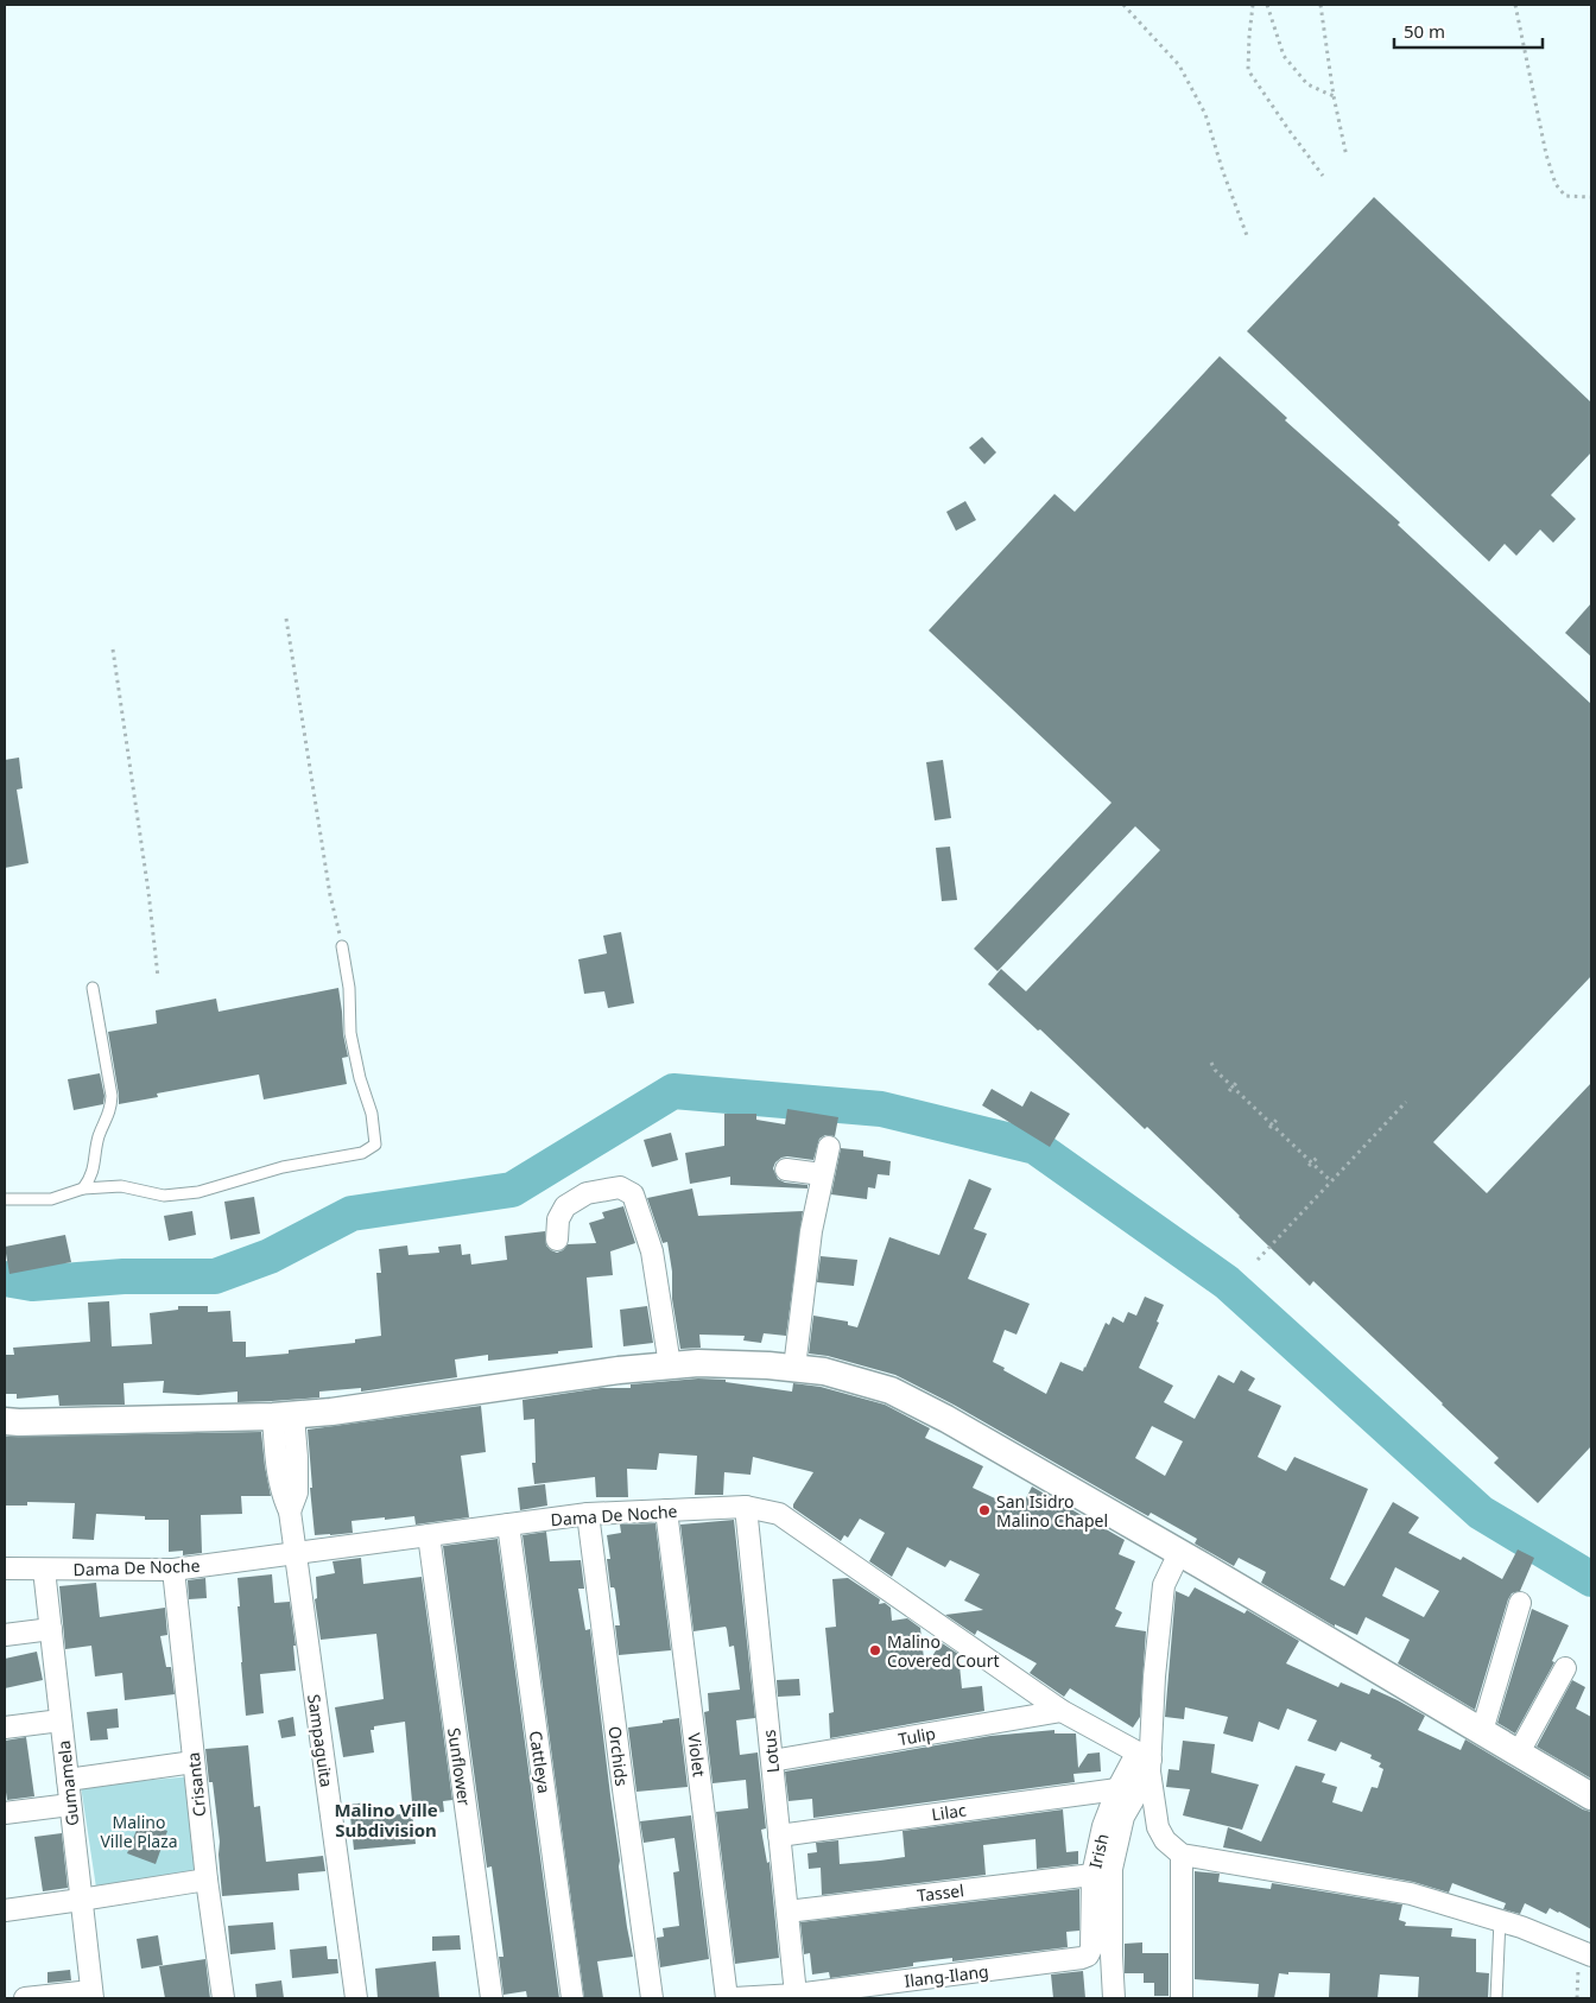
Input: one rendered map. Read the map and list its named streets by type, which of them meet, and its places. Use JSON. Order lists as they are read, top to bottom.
{
  "streets": {
    "street": [
      "Dama De Noche",
      "Tulip",
      "Sampaguita",
      "Lotus",
      "Violet",
      "Orchids",
      "Cattleya",
      "Sunflower",
      "Gumamela",
      "Crisanta",
      "Lilac",
      "Irish",
      "Tassel",
      "Ilang-Ilang"
    ]
  },
  "crossings": [
    ["Dama De Noche", "Tulip"],
    ["Dama De Noche", "Sampaguita"],
    ["Dama De Noche", "Lotus"],
    ["Dama De Noche", "Violet"],
    ["Dama De Noche", "Orchids"],
    ["Dama De Noche", "Cattleya"],
    ["Dama De Noche", "Sunflower"],
    ["Dama De Noche", "Gumamela"],
    ["Dama De Noche", "Crisanta"],
    ["Dama De Noche", "Irish"],
    ["Tulip", "Lotus"],
    ["Lotus", "Lilac"],
    ["Lotus", "Tassel"],
    ["Lotus", "Ilang-Ilang"],
    ["Lilac", "Irish"],
    ["Irish", "Tassel"],
    ["Irish", "Ilang-Ilang"]
  ],
  "districts": ["Malino Ville Subdivision"],
  "parks": ["Malino Ville Plaza"],
  "places": ["San Isidro Malino Chapel", "Malino Covered Court"],
  "scale_bar": "50 m"
}
